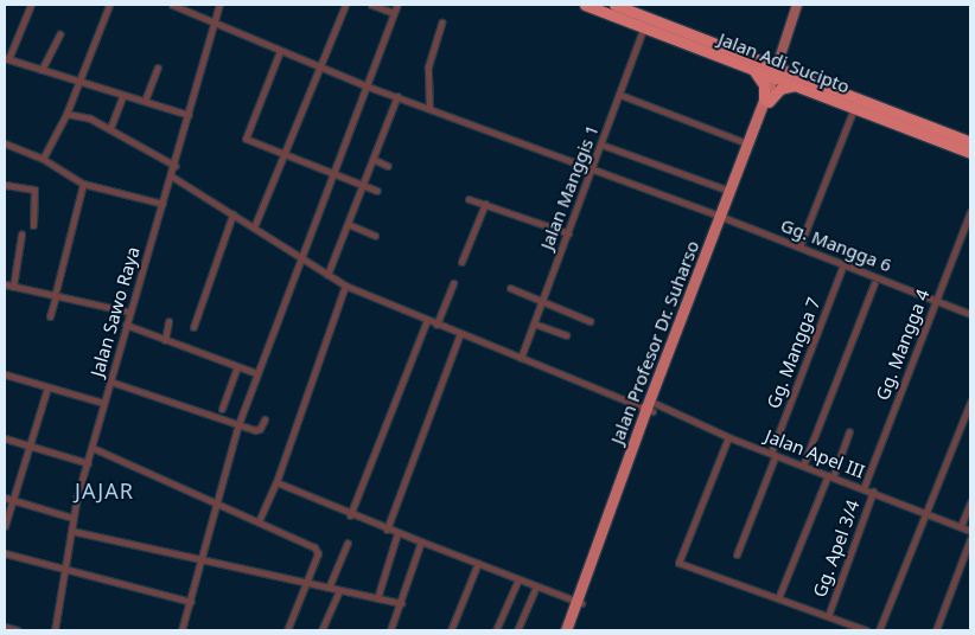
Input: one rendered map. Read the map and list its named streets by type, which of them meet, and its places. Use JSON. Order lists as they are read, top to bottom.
{
  "streets": {
    "highway": ["Jalan Adi Sucipto"],
    "main road": ["Jalan Profesor Dr. Suharso"],
    "street": [
      "Jalan Manggis 1",
      "Gg. Mangga 6",
      "Jalan Sawo Raya",
      "Gg. Mangga 4",
      "Gg. Mangga 7",
      "Jalan Apel III",
      "Gg. Apel 3/4"
    ]
  },
  "crossings": [
    ["Jalan Adi Sucipto", "Jalan Manggis 1"],
    ["Jalan Adi Sucipto", "Jalan Profesor Dr. Suharso"],
    ["Jalan Manggis 1", "Gg. Mangga 6"],
    ["Jalan Manggis 1", "Jalan Apel III"],
    ["Gg. Mangga 6", "Jalan Sawo Raya"],
    ["Gg. Mangga 6", "Jalan Profesor Dr. Suharso"],
    ["Gg. Mangga 6", "Gg. Mangga 4"],
    ["Gg. Mangga 6", "Gg. Mangga 7"],
    ["Jalan Sawo Raya", "Jalan Apel III"],
    ["Jalan Profesor Dr. Suharso", "Jalan Apel III"],
    ["Gg. Mangga 4", "Jalan Apel III"],
    ["Gg. Mangga 7", "Jalan Apel III"],
    ["Jalan Apel III", "Gg. Apel 3/4"]
  ],
  "districts": ["JAJAR"]
}
